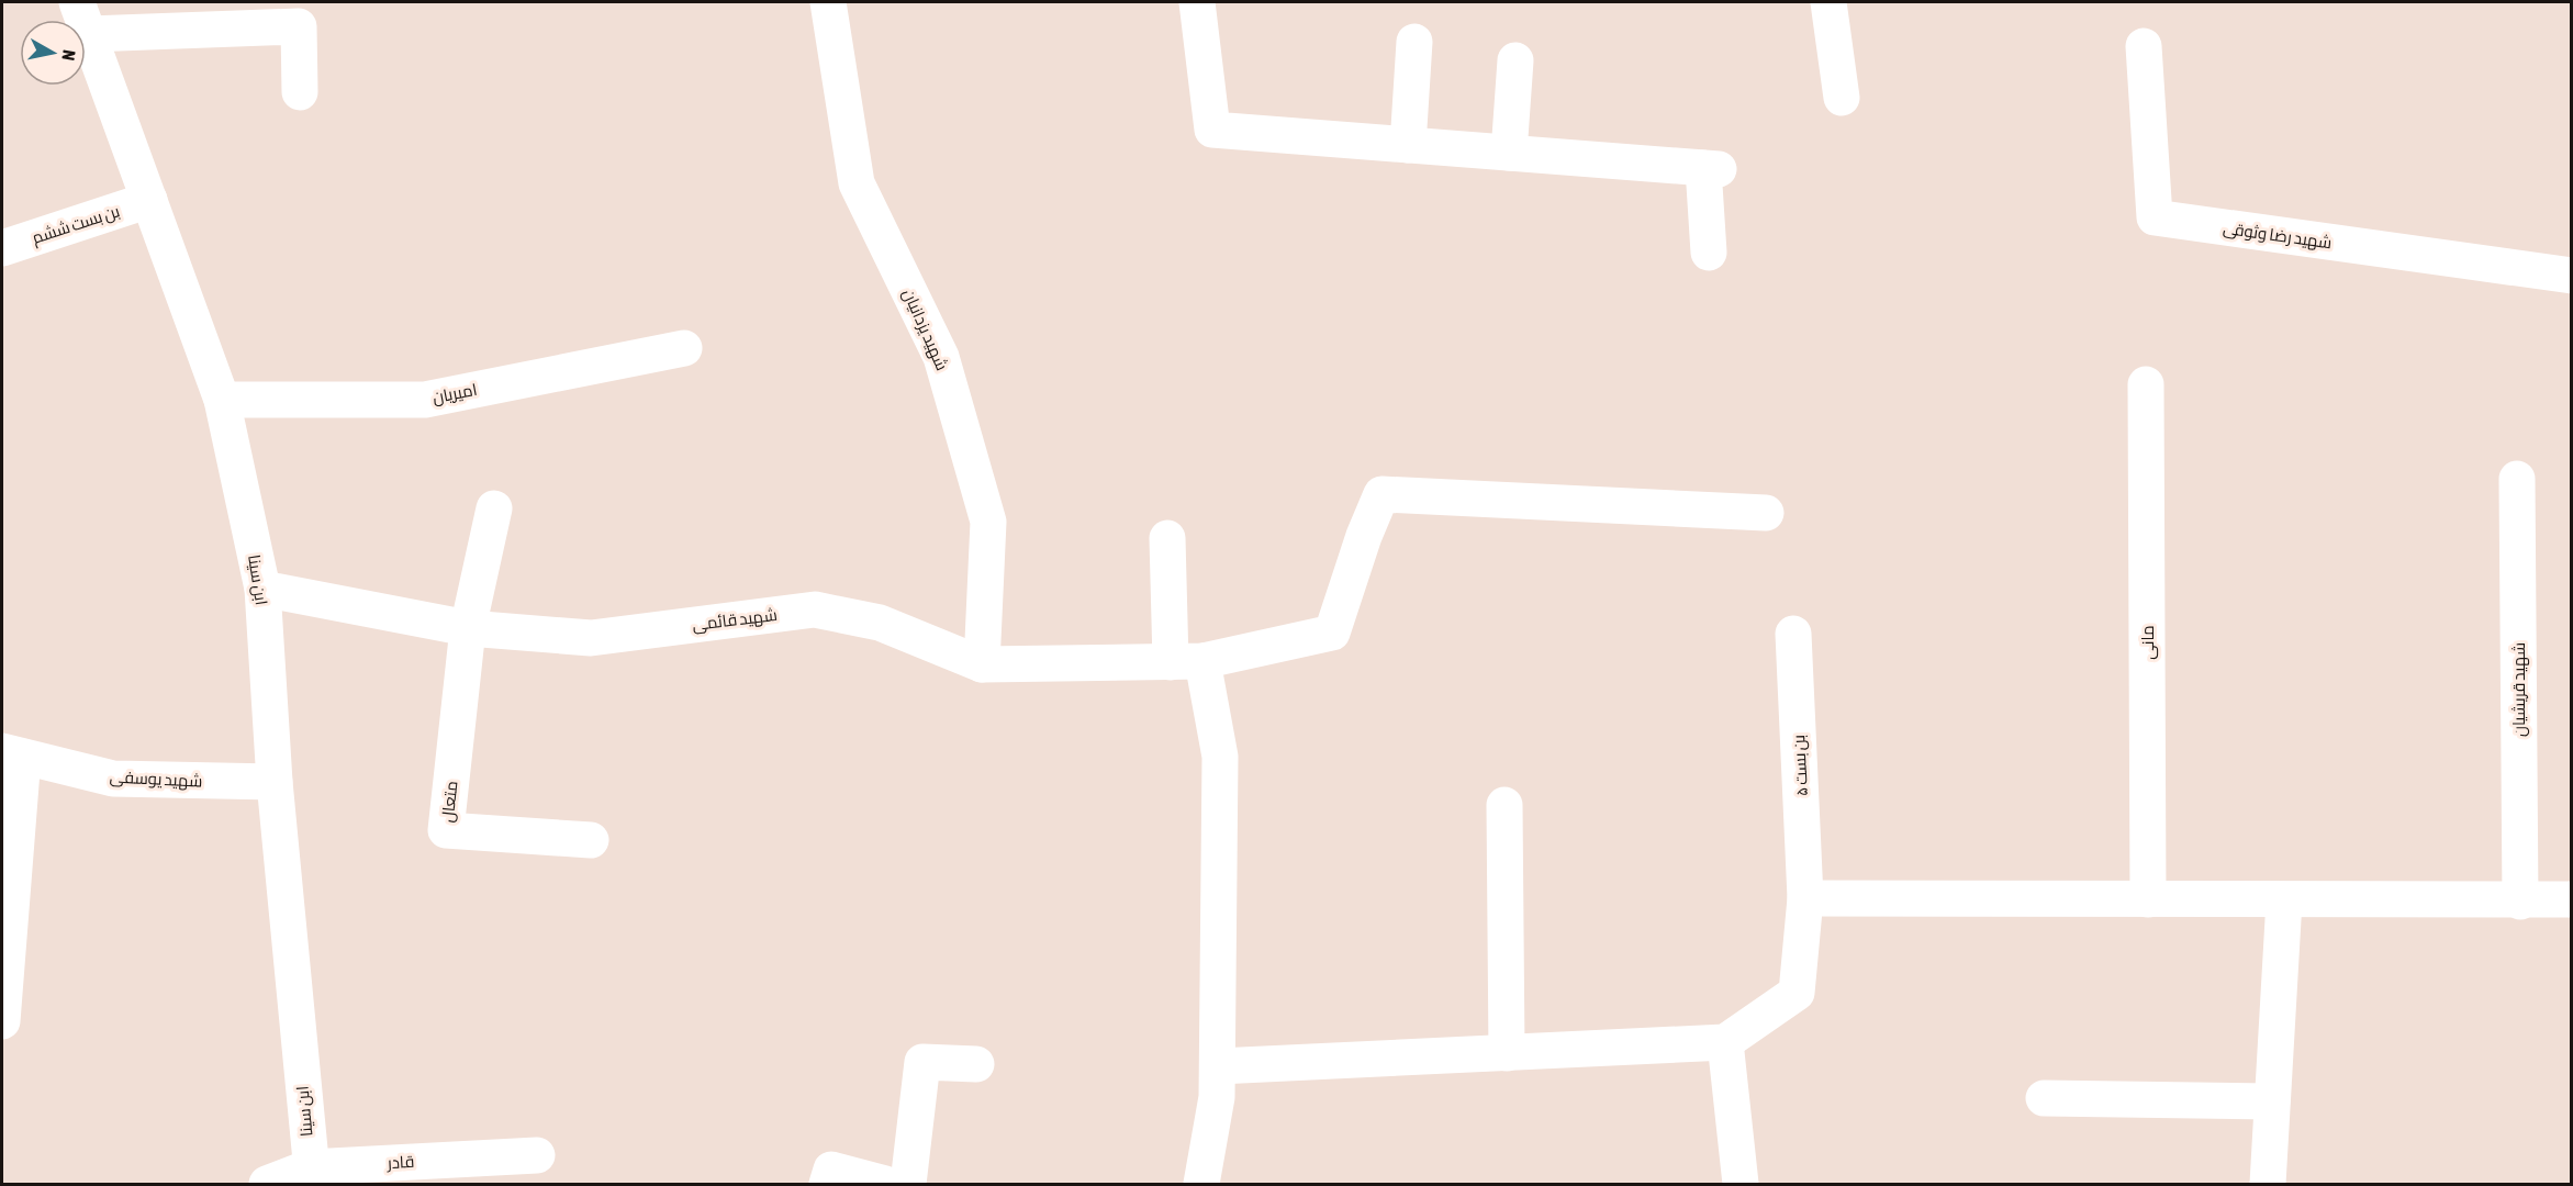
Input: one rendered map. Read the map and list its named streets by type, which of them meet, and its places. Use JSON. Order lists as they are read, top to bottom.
{
  "streets": {
    "street": [
      "بن بست ششم",
      "شهید رضا وثوقی",
      "شهید یزدانیان",
      "امیریان",
      "ابن سینا",
      "شهید قائمی",
      "مانی",
      "شهید قریشیان",
      "بن بست ۵",
      "شهید یوسفی",
      "متعال",
      "قادر"
    ]
  },
  "crossings": [
    ["بن بست ششم", "ابن سینا"],
    ["شهید یزدانیان", "شهید قائمی"],
    ["امیریان", "ابن سینا"],
    ["ابن سینا", "شهید قائمی"],
    ["ابن سینا", "شهید یوسفی"],
    ["ابن سینا", "قادر"],
    ["شهید قائمی", "متعال"]
  ],
  "north": "right"
}
